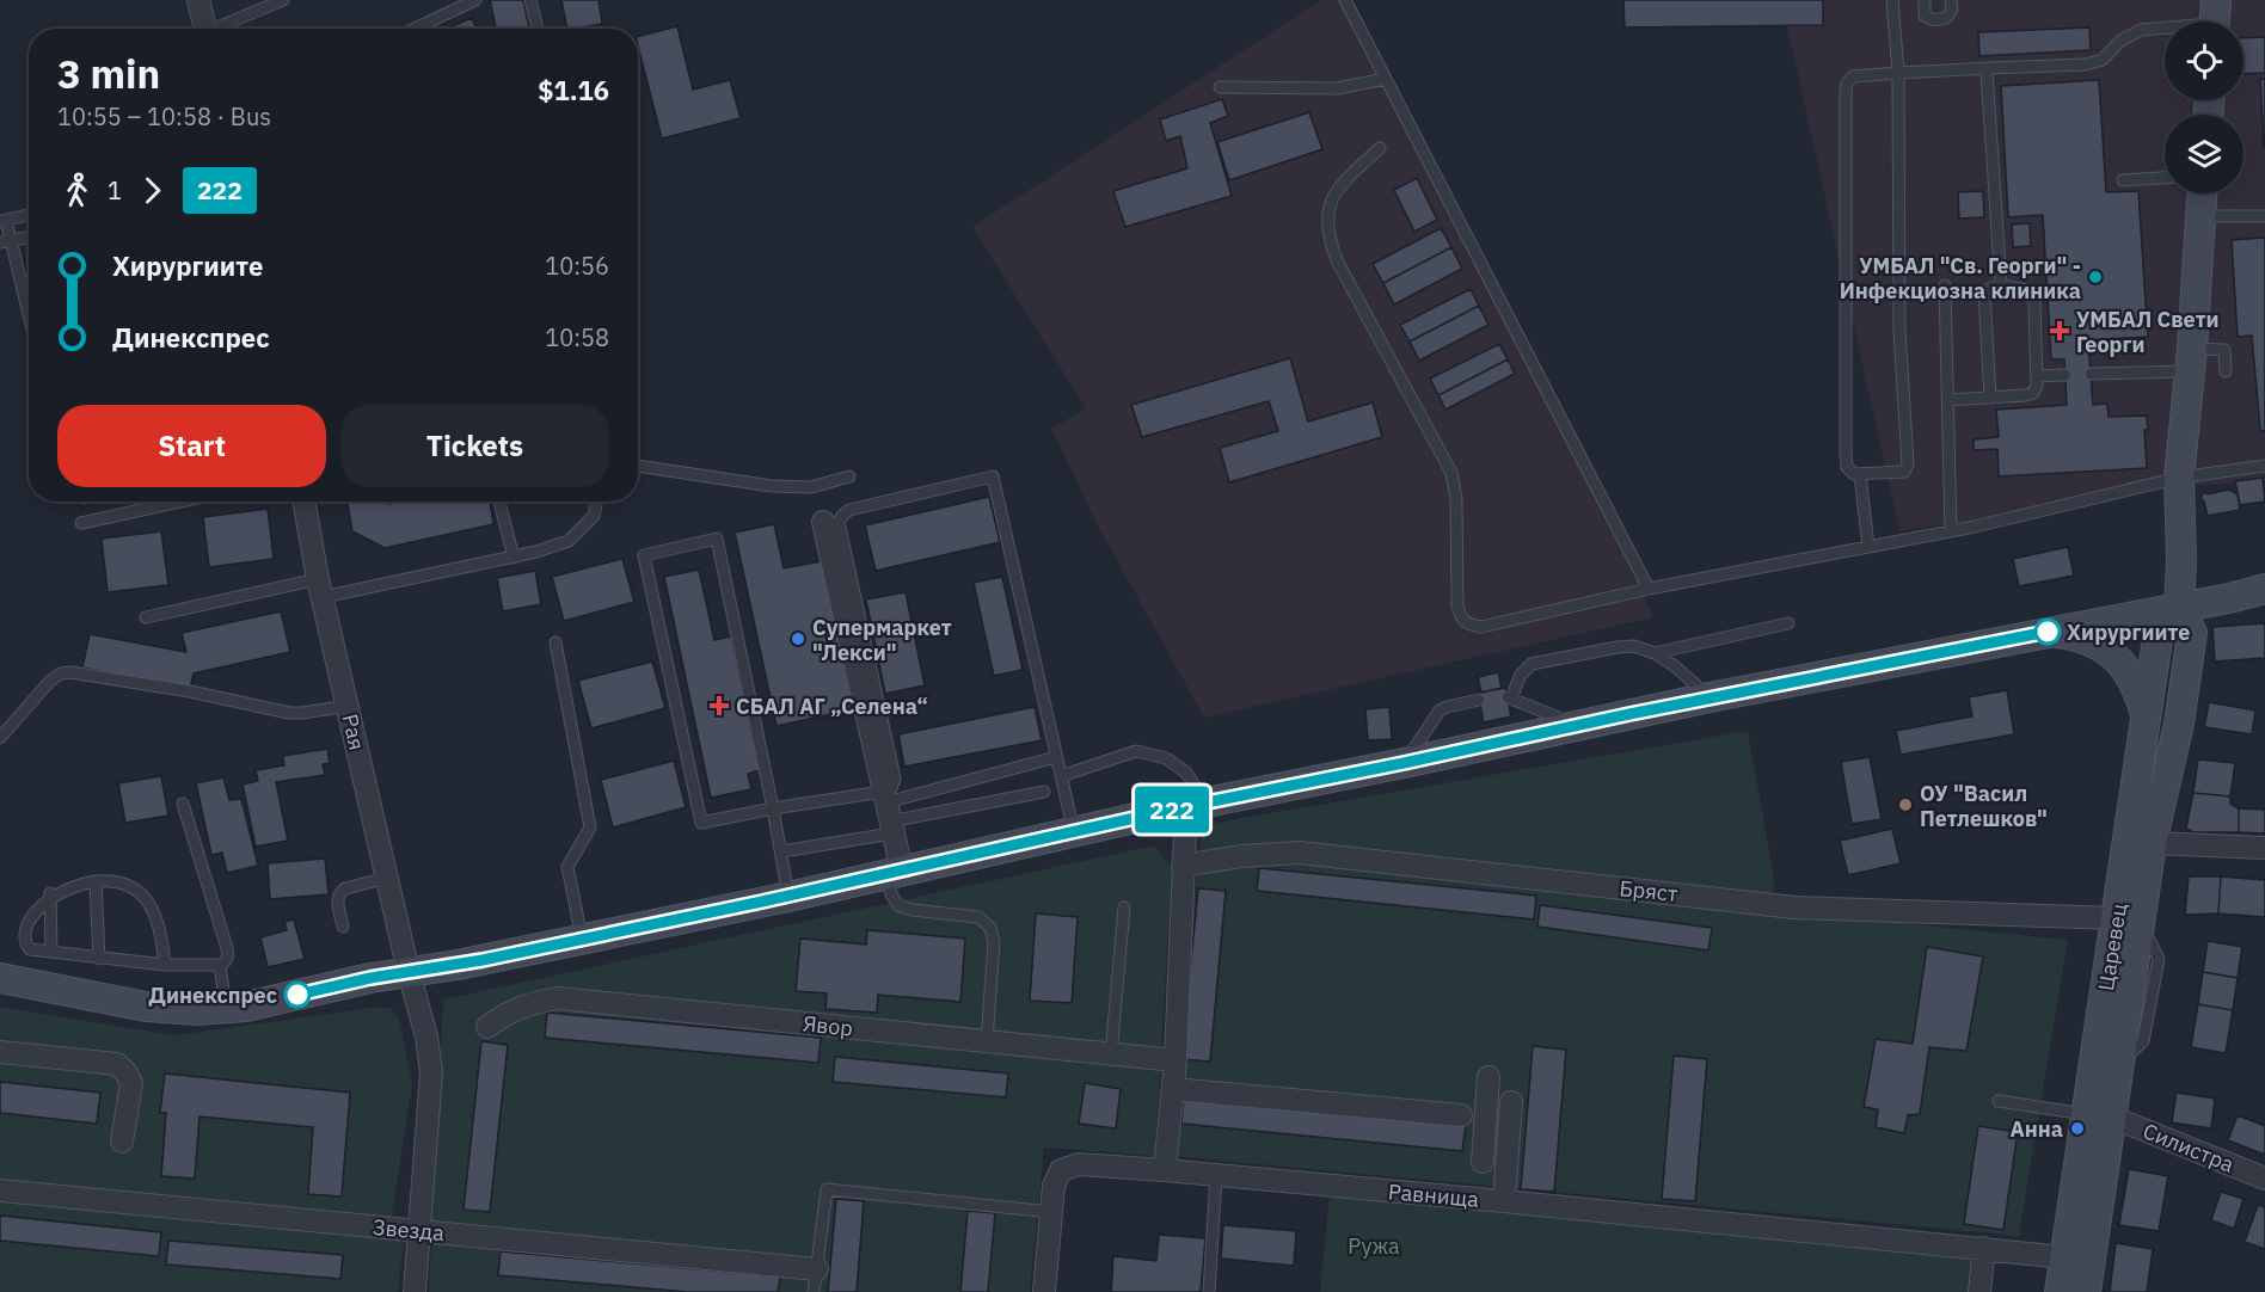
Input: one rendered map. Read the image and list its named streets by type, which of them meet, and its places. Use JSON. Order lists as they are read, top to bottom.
{
  "streets": {
    "main road": ["Царевец"],
    "street": [
      "Рая",
      "Бряст",
      "Явор",
      "Силистра",
      "Равнища",
      "Звезда"
    ]
  },
  "crossings": [
    ["Бряст", "Царевец"],
    ["Царевец", "Силистра"],
    ["Царевец", "Равнища"]
  ],
  "parks": ["Ружа"],
  "places": {
    "other": [
      "УМБАЛ \"Св. Георги\" - Инфекциозна клиника",
      "Хирургиите",
      "Супермаркет \"Лекси\"",
      "ОУ \"Васил Петлешков\"",
      "Динекспрес",
      "Анна"
    ],
    "health": ["УМБАЛ Свети Георги", "СБАЛ АГ „Селена“"]
  },
  "lines": ["bus line 222"],
  "page": {
    "on_map": "222",
    "heading": ["3 min", "10:55 – 10:58 · Bus", "$1.16"],
    "legs": ["1", "222"],
    "list": [
      {
        "name": "Хирургиите",
        "value": "10:56"
      },
      {
        "name": "Динекспрес",
        "value": "10:58"
      }
    ],
    "buttons": ["Start", "Tickets"]
  }
}
